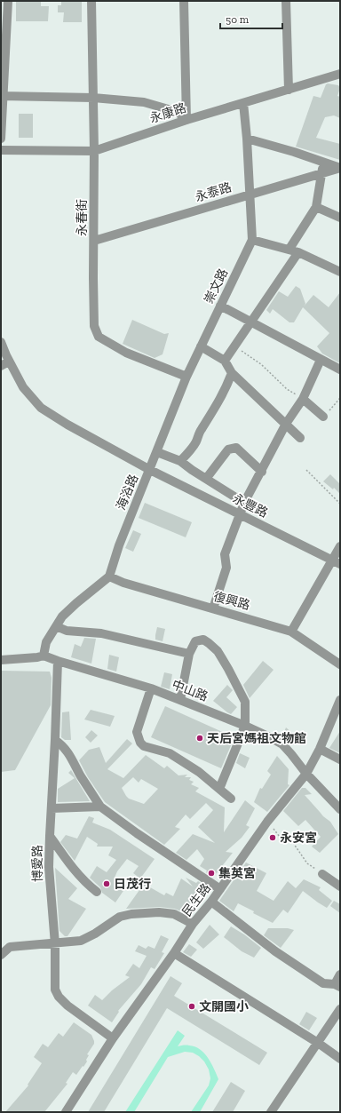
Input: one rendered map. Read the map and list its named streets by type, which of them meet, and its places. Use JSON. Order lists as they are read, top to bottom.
{
  "streets": {
    "street": [
      "永康路",
      "永泰路",
      "永春街",
      "崇文路",
      "海浴路",
      "永豐路",
      "復興路",
      "中山路",
      "博愛路",
      "民生路"
    ]
  },
  "crossings": [
    ["永康路", "永春街"],
    ["永康路", "崇文路"],
    ["永泰路", "永春街"],
    ["永泰路", "崇文路"],
    ["永春街", "崇文路"],
    ["崇文路", "海浴路"],
    ["崇文路", "永豐路"],
    ["海浴路", "永豐路"],
    ["海浴路", "復興路"],
    ["中山路", "博愛路"],
    ["中山路", "民生路"],
    ["博愛路", "民生路"]
  ],
  "places": [
    "天后宮媽祖文物館",
    "永安宮",
    "集英宮",
    "日茂行",
    "文開國小"
  ],
  "scale_bar": "50 m"
}
